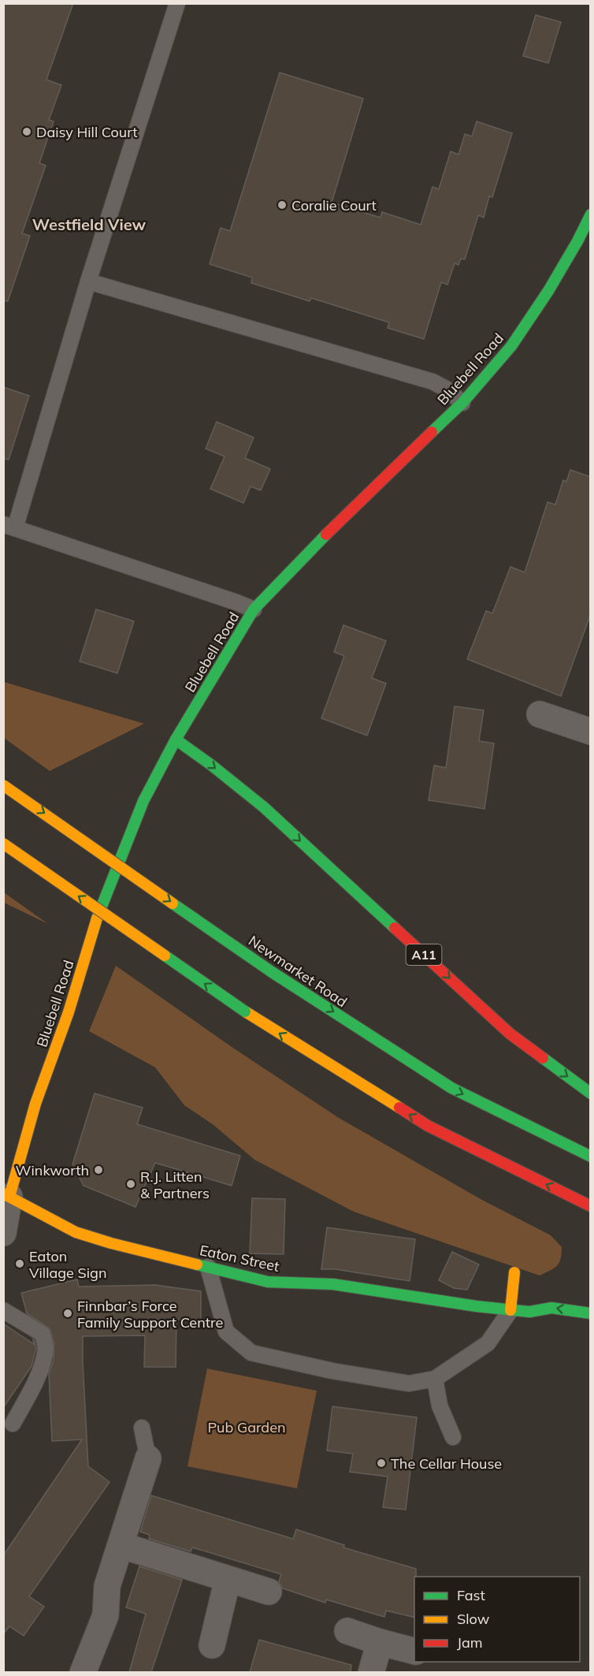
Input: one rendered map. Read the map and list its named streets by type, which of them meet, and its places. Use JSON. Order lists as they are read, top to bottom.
{
  "streets": {
    "main road": [
      "Bluebell Road",
      "A11",
      "Newmarket Road",
      "Eaton Street"
    ]
  },
  "crossings": [
    ["Bluebell Road", "A11"],
    ["Bluebell Road", "Eaton Street"]
  ],
  "districts": ["Westfield View"],
  "parks": ["Pub Garden"],
  "places": [
    "Daisy Hill Court",
    "Coralie Court",
    "Winkworth",
    "R.J. Litten & Partners",
    "Eaton Village Sign",
    "Finnbar’s Force Family Support Centre",
    "The Cellar House"
  ],
  "legend": ["Fast", "Slow", "Jam"]
}
